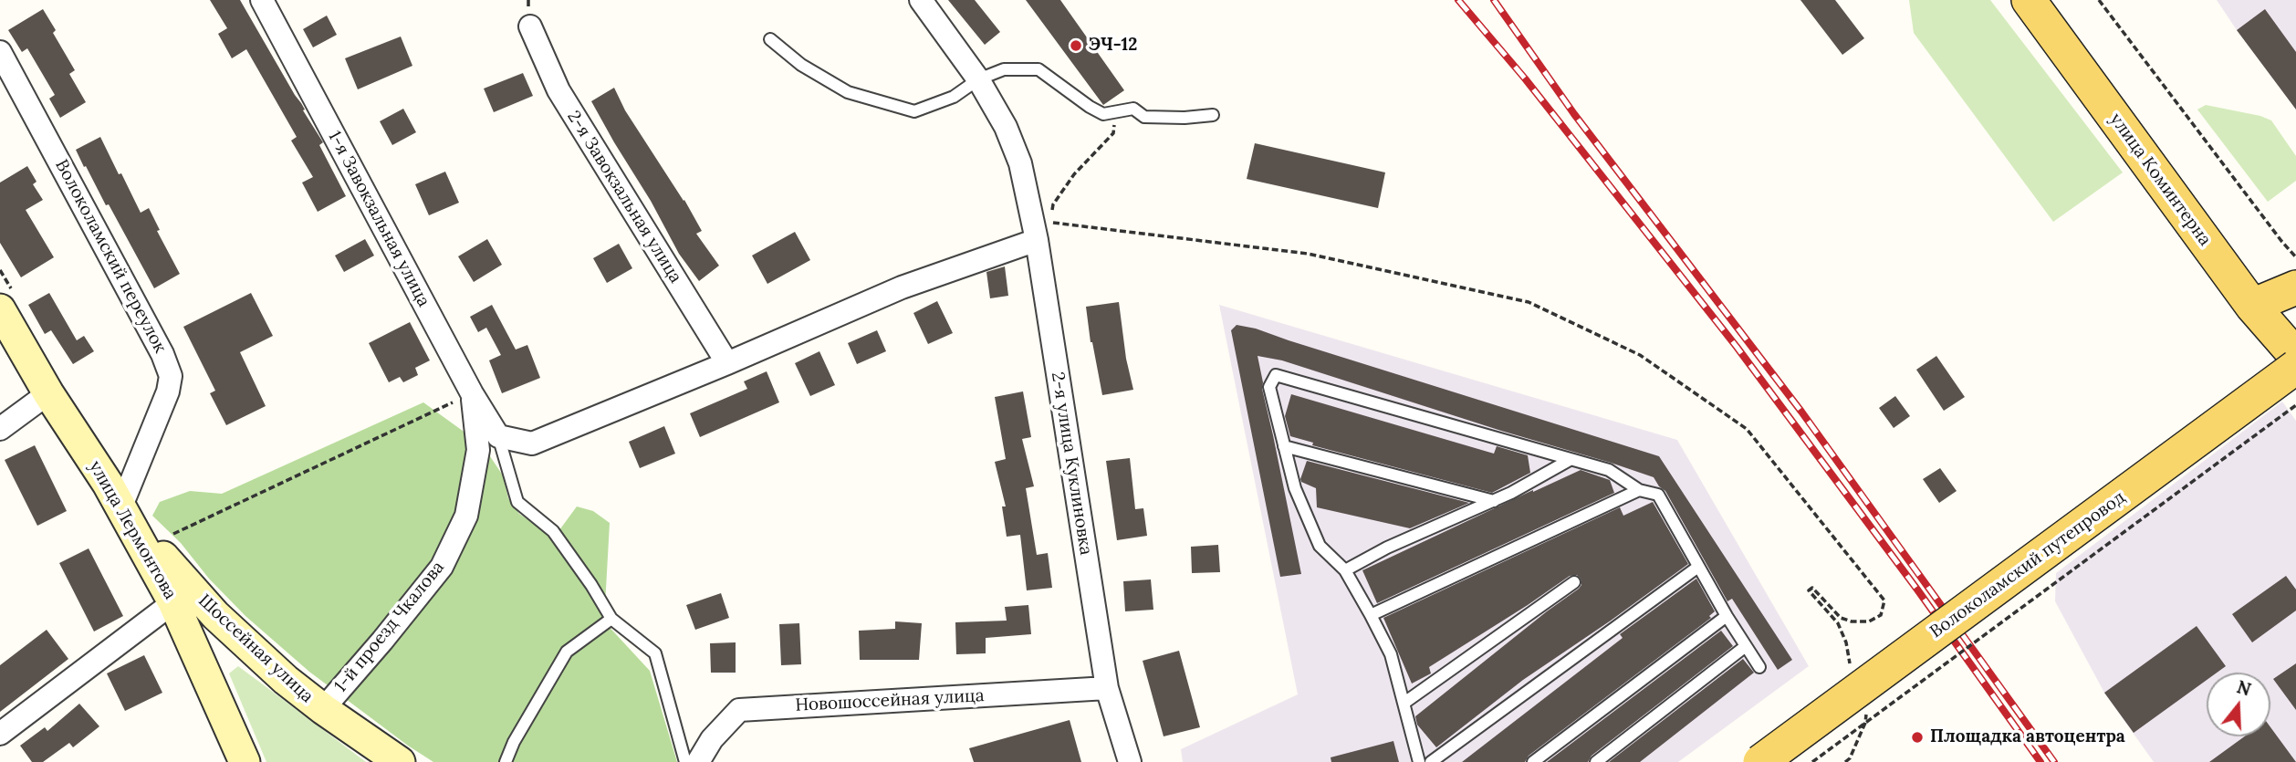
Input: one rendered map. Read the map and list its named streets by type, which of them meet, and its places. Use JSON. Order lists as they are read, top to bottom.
{
  "streets": {
    "main road": [
      "улица Коминтерна",
      "улица Лермонтова",
      "Волоколамский путепровод",
      "Шоссейная улица"
    ],
    "street": [
      "2-я Завокзальная улица",
      "1-я Завокзальная улица",
      "Волоколамский переулок",
      "2-я улица Куклиновка",
      "1-й проезд Чкалова",
      "Новошоссейная улица"
    ]
  },
  "crossings": [
    ["1-я Завокзальная улица", "1-й проезд Чкалова"],
    ["Волоколамский переулок", "улица Лермонтова"],
    ["Волоколамский переулок", "Шоссейная улица"],
    ["2-я улица Куклиновка", "Новошоссейная улица"],
    ["улица Лермонтова", "Шоссейная улица"],
    ["1-й проезд Чкалова", "Шоссейная улица"]
  ],
  "places": ["ЭЧ-12", "Площадка автоцентра"],
  "north": "top"
}
